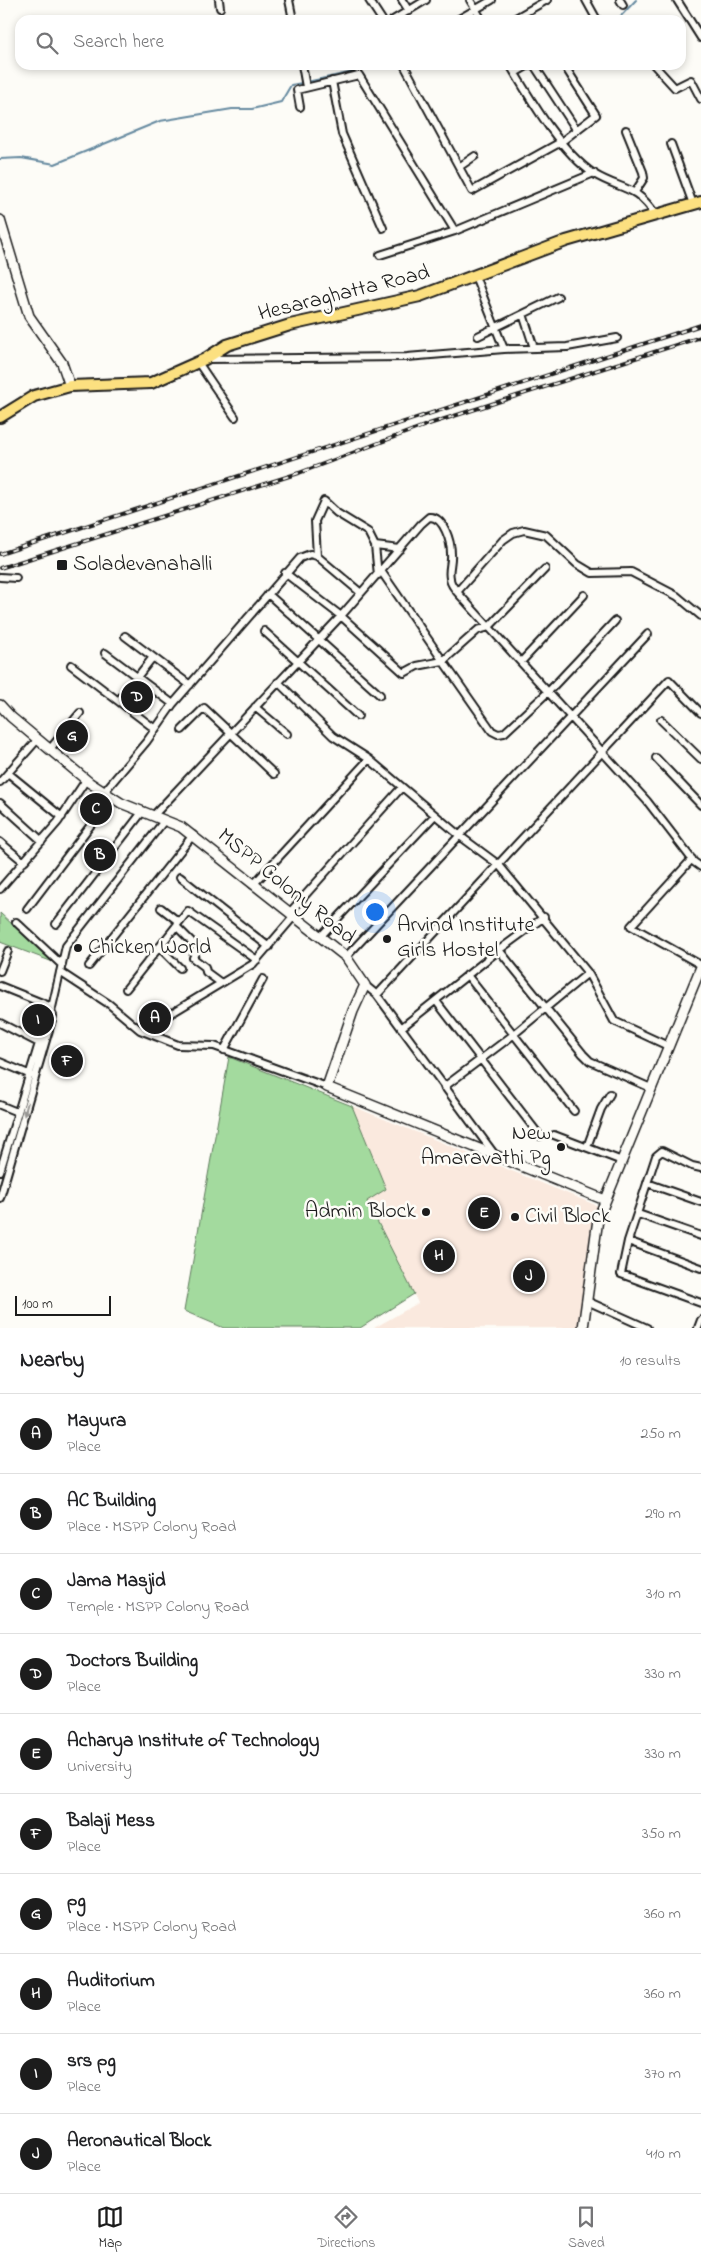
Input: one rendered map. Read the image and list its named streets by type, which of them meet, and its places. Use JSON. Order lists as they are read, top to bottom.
{
  "streets": {
    "main road": ["Hesaraghatta Road"],
    "street": ["MSPP Colony Road"]
  },
  "places": {
    "transit": ["Soladevanahalli"],
    "other": [
      "Arvind Institute Girls Hostel",
      "Chicken World",
      "New Amaravathi Pg",
      "Admin Block",
      "Civil Block"
    ]
  },
  "scale_bar": "100 m",
  "page": {
    "search": "Search here",
    "pins": [
      "D",
      "G",
      "C",
      "B",
      "A",
      "I",
      "F",
      "E",
      "H",
      "J"
    ],
    "scale": "100 m",
    "heading": ["Nearby", "10 results"],
    "list": [
      {
        "mark": "A",
        "name": "Mayura",
        "note": "Place",
        "value": "250 m"
      },
      {
        "mark": "B",
        "name": "AC Building",
        "note": "Place · MSPP Colony Road",
        "value": "290 m"
      },
      {
        "mark": "C",
        "name": "Jama Masjid",
        "note": "Temple · MSPP Colony Road",
        "value": "310 m"
      },
      {
        "mark": "D",
        "name": "Doctors Building",
        "note": "Place",
        "value": "330 m"
      },
      {
        "mark": "E",
        "name": "Acharya Institute of Technology",
        "note": "University",
        "value": "330 m"
      },
      {
        "mark": "F",
        "name": "Balaji Mess",
        "note": "Place",
        "value": "350 m"
      },
      {
        "mark": "G",
        "name": "pg",
        "note": "Place · MSPP Colony Road",
        "value": "360 m"
      },
      {
        "mark": "H",
        "name": "Auditorium",
        "note": "Place",
        "value": "360 m"
      },
      {
        "mark": "I",
        "name": "srs pg",
        "note": "Place",
        "value": "370 m"
      },
      {
        "mark": "J",
        "name": "Aeronautical Block",
        "note": "Place",
        "value": "410 m"
      }
    ],
    "nav": ["Map", "Directions", "Saved"]
  }
}
